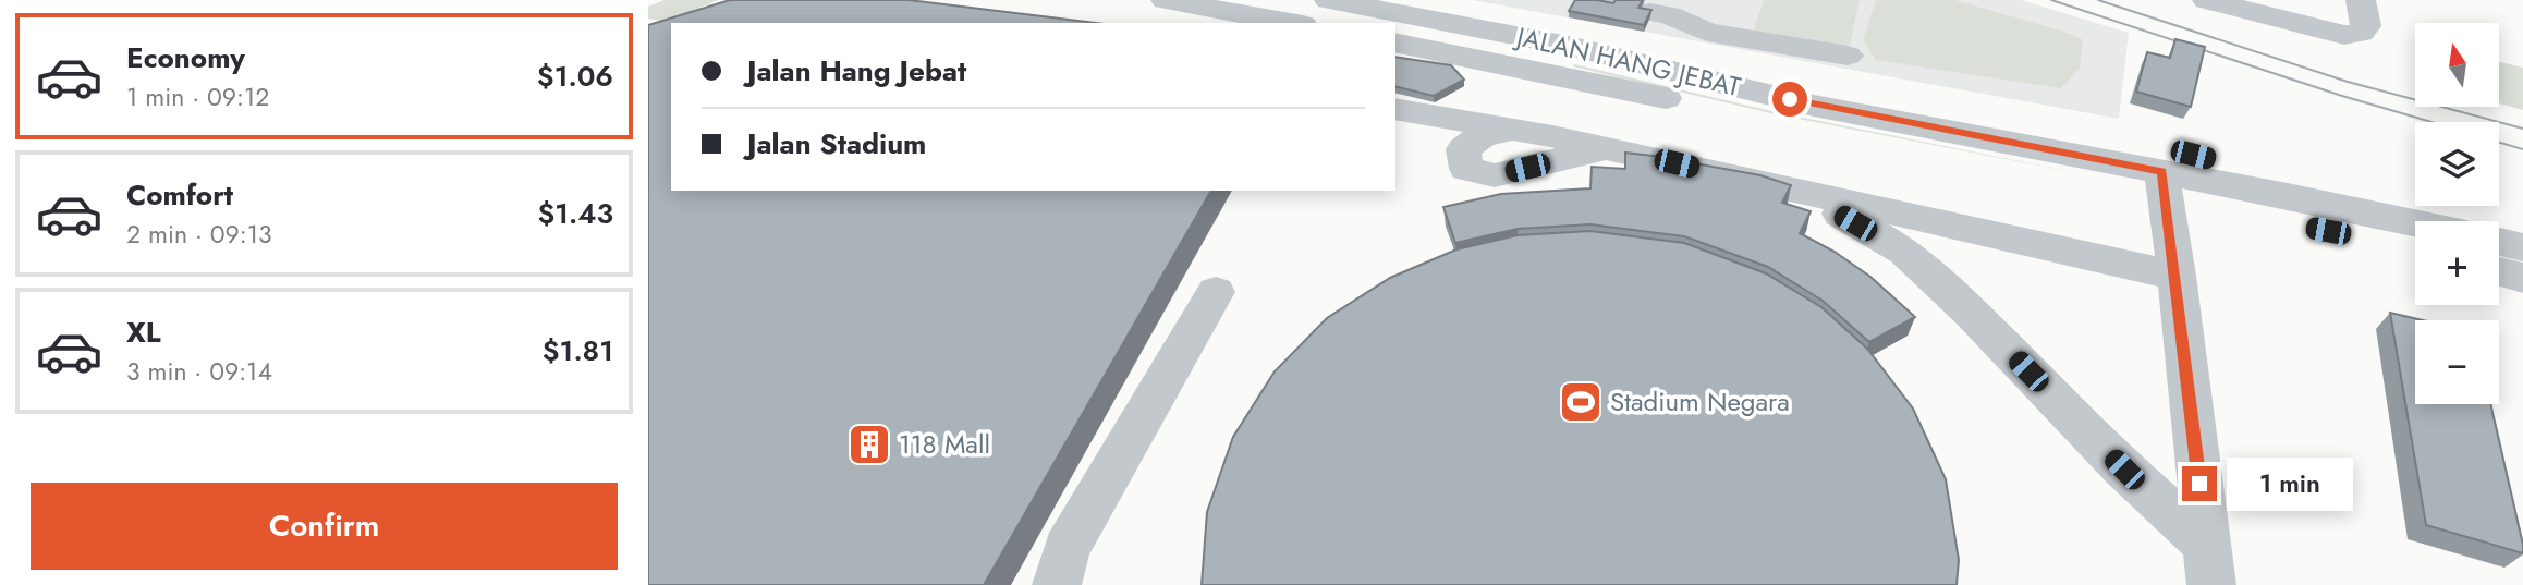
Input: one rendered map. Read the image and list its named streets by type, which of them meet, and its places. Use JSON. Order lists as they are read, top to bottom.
{
  "streets": {
    "street": ["JALAN HANG JEBAT"]
  },
  "places": {
    "sports": ["Stadium Negara"],
    "building": ["118 Mall"]
  },
  "north": "top",
  "page": {
    "list": [
      {
        "name": "Economy",
        "note": "1 min · 09:12",
        "value": "$1.06"
      },
      {
        "name": "Comfort",
        "note": "2 min · 09:13",
        "value": "$1.43"
      },
      {
        "name": "XL",
        "note": "3 min · 09:14",
        "value": "$1.81"
      }
    ],
    "map_buttons": ["+", "−"],
    "banner": ["Jalan Hang Jebat", "Jalan Stadium"],
    "bubble": "1 min",
    "buttons": "Confirm"
  }
}
